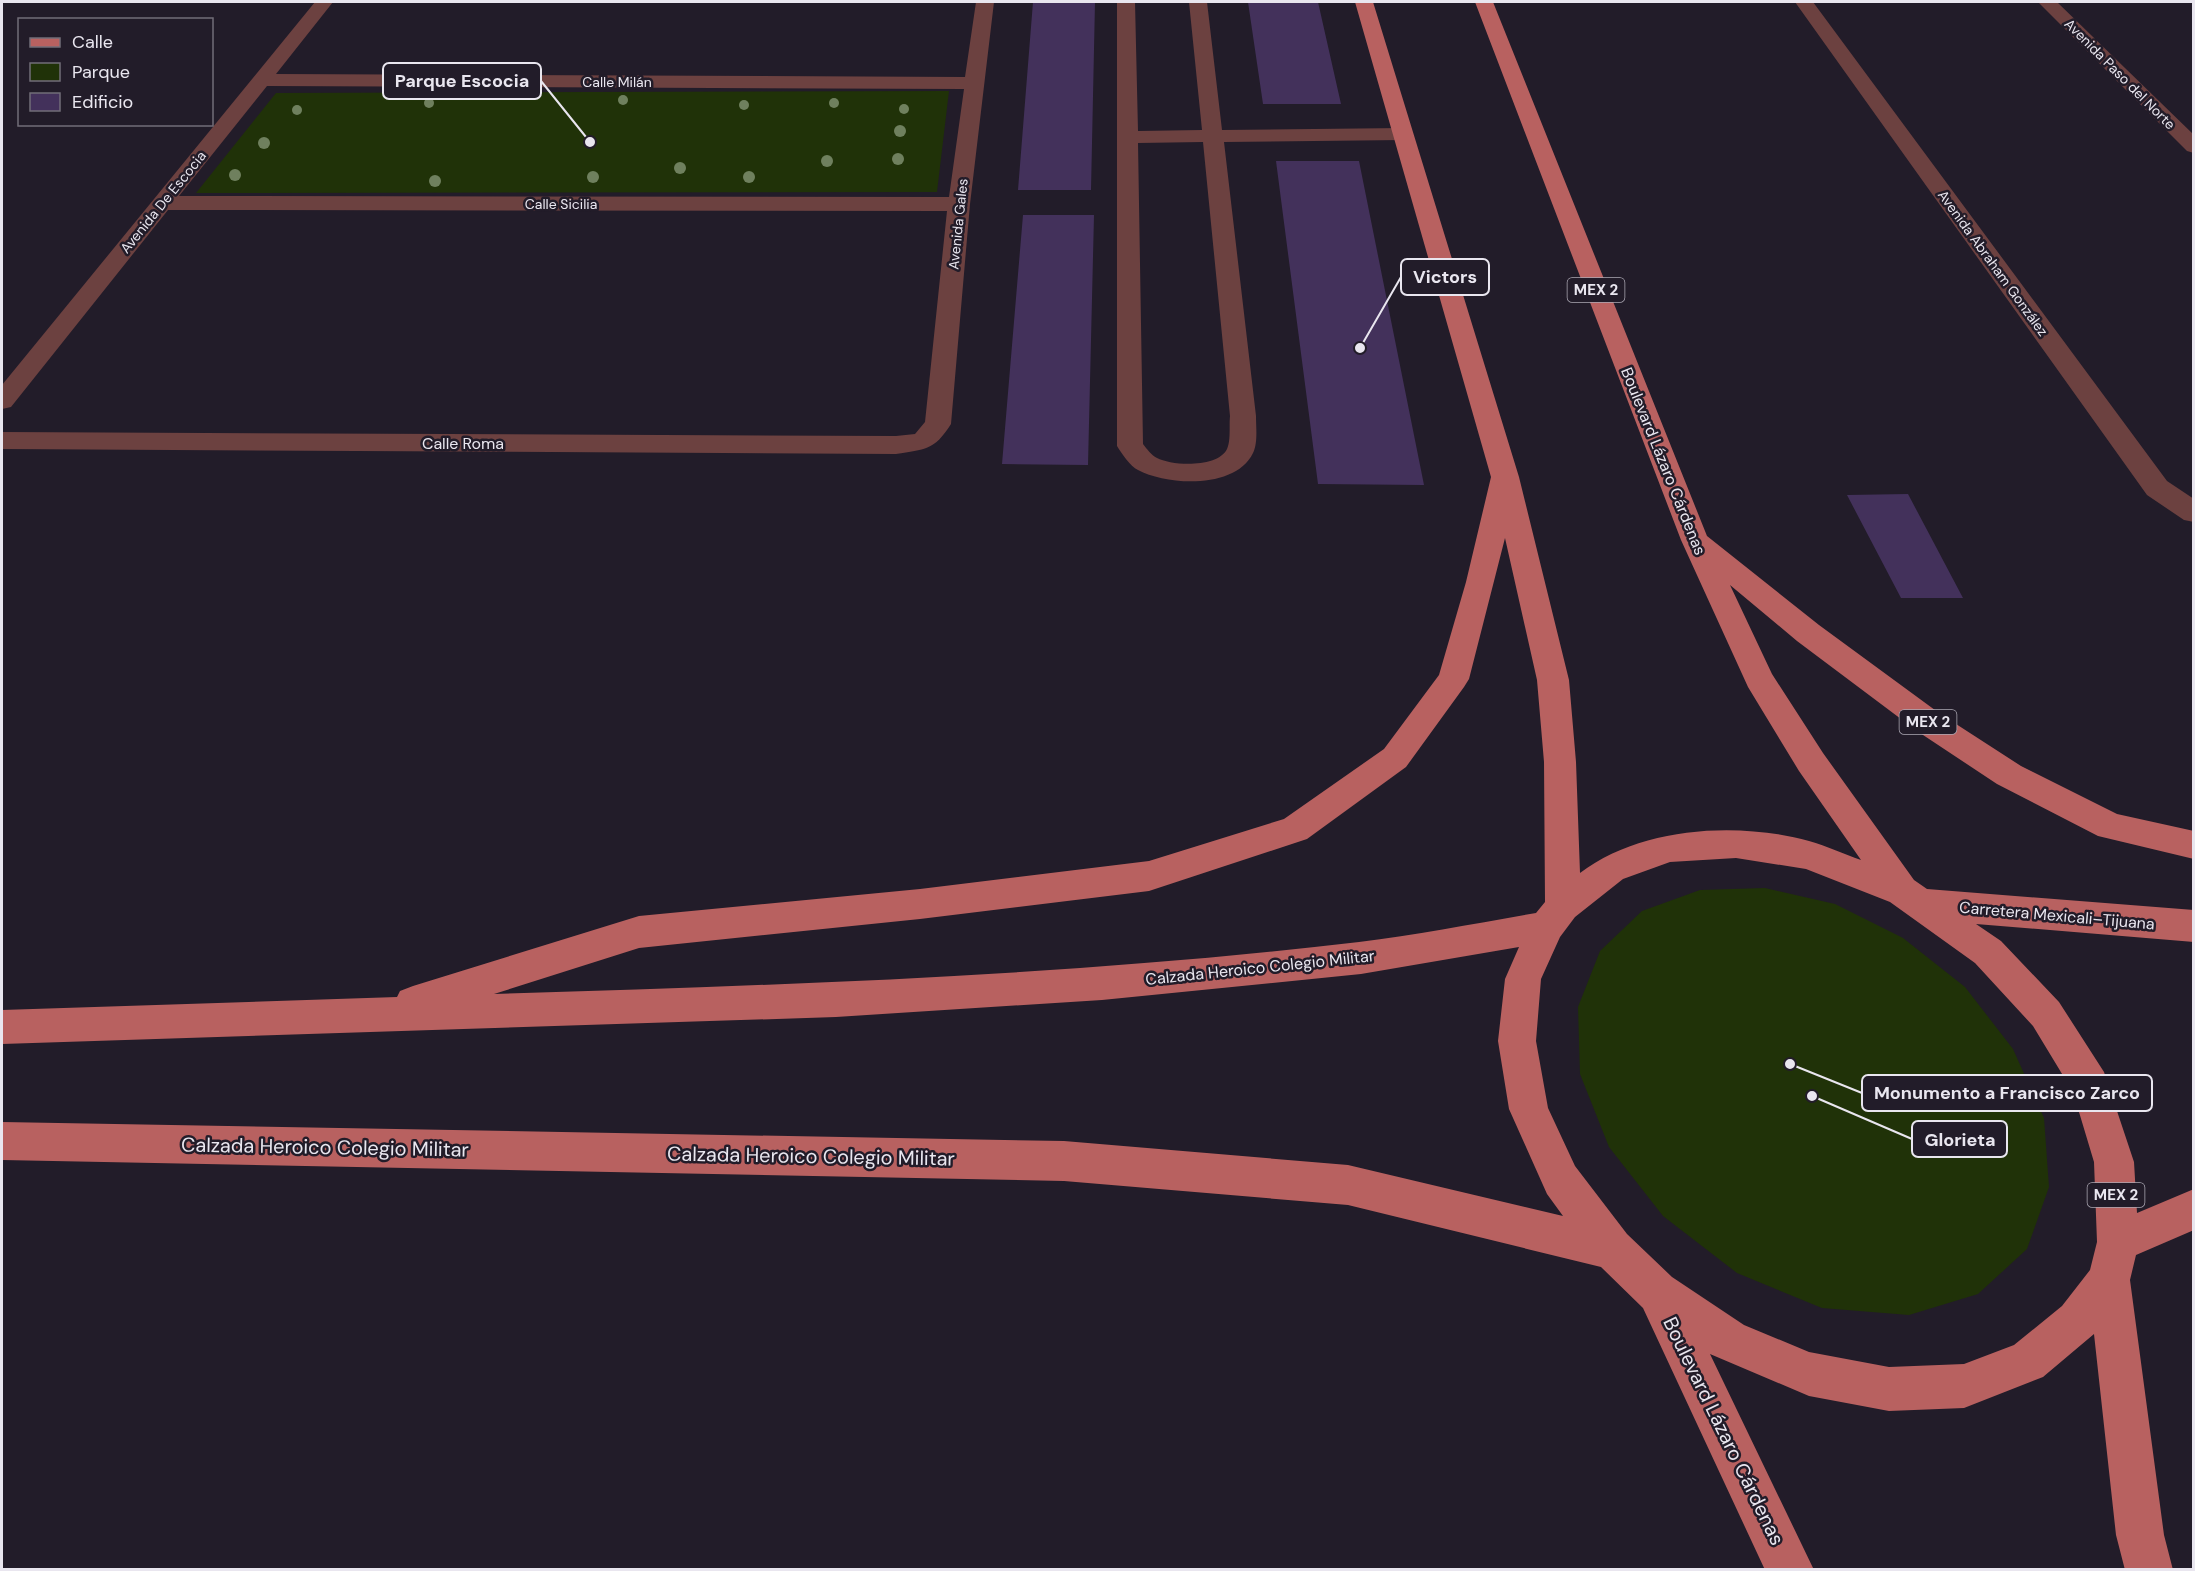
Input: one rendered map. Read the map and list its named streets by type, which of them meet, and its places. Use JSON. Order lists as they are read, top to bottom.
{
  "streets": {
    "main road": [
      "MEX 2",
      "Boulevard Lázaro Cárdenas",
      "Carretera Mexicali–Tijuana",
      "Calzada Heroico Colegio Militar"
    ],
    "street": [
      "Avenida Paso del Norte",
      "Calle Milán",
      "Avenida De Escocia",
      "Calle Sicilia",
      "Avenida Gales",
      "Avenida Abraham González",
      "Calle Roma"
    ]
  },
  "crossings": [
    ["Calle Milán", "Avenida De Escocia"],
    ["Calle Milán", "Avenida Gales"],
    ["Avenida De Escocia", "Calle Sicilia"],
    ["Calle Sicilia", "Avenida Gales"],
    ["Avenida Gales", "Calle Roma"],
    ["MEX 2", "Boulevard Lázaro Cárdenas"],
    ["MEX 2", "Carretera Mexicali–Tijuana"],
    ["MEX 2", "Calzada Heroico Colegio Militar"],
    ["Boulevard Lázaro Cárdenas", "Carretera Mexicali–Tijuana"]
  ],
  "places": [
    "Parque Escocia",
    "Victors",
    "Monumento a Francisco Zarco",
    "Glorieta"
  ],
  "legend": ["Calle", "Parque", "Edificio"]
}
